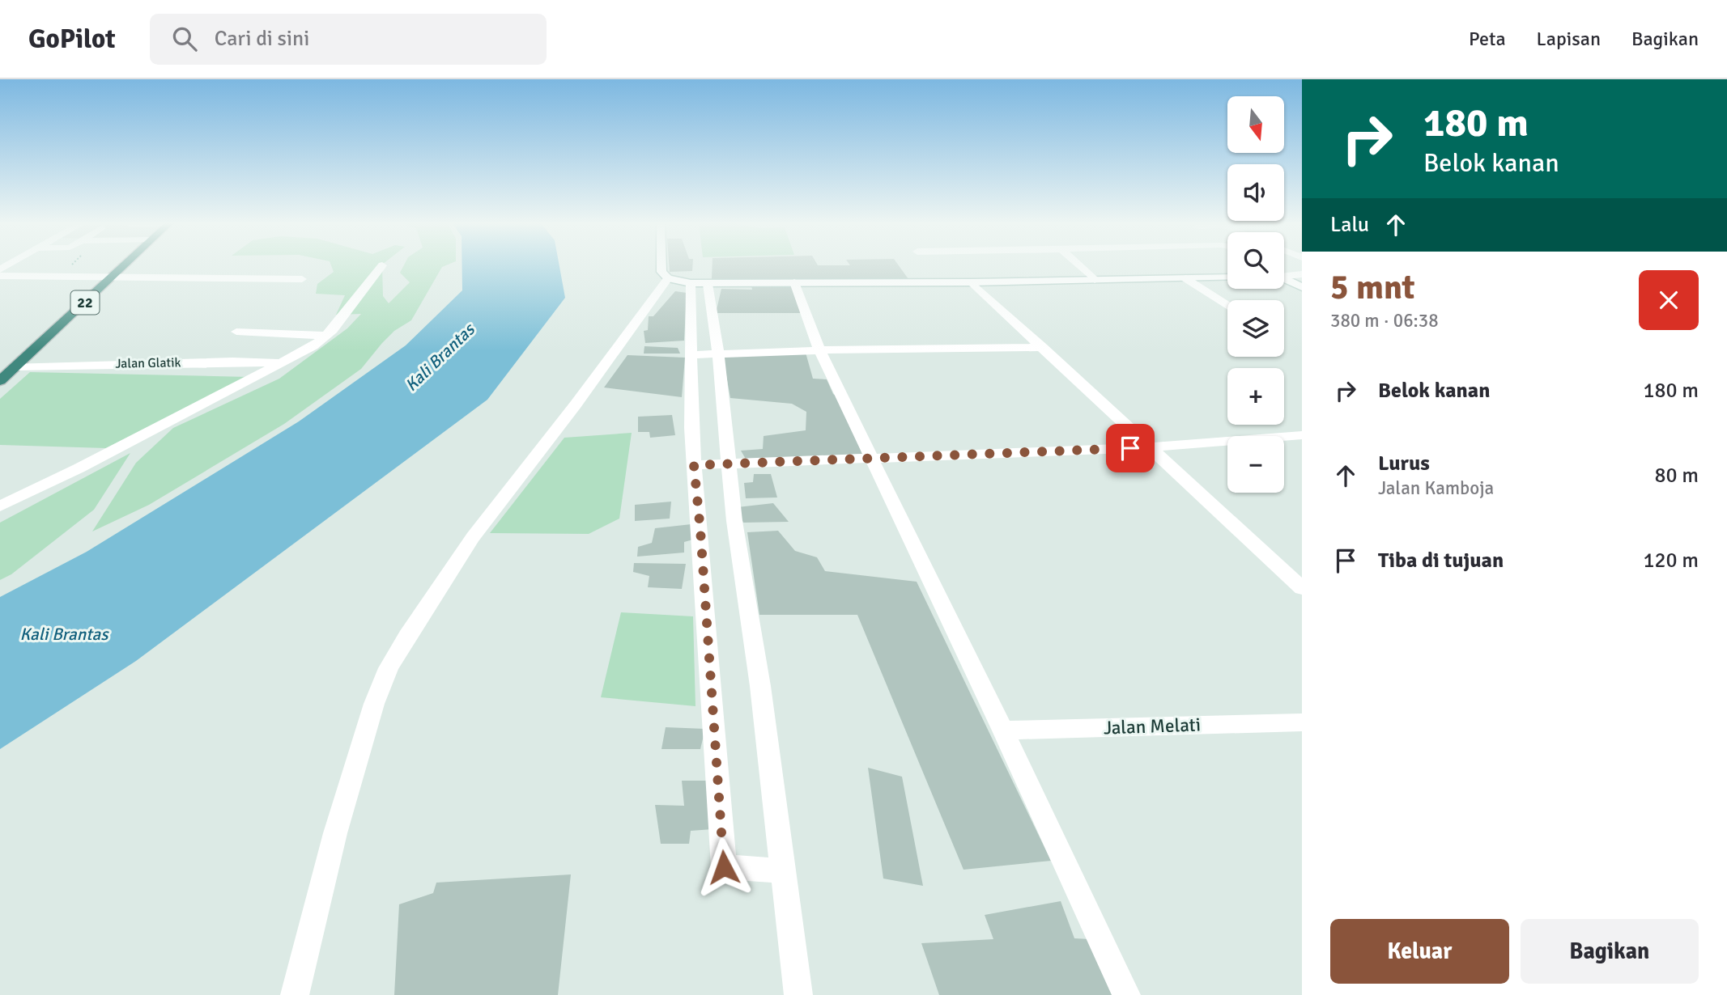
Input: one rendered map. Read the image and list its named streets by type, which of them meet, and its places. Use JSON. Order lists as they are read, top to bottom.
{
  "streets": {
    "highway": ["22"],
    "street": ["Jalan Glatik", "Jalan Melati"]
  },
  "crossings": [
    ["22", "Jalan Glatik"]
  ],
  "water": ["Kali Brantas"],
  "north": "bottom",
  "page": {
    "header": "GoPilot",
    "search": "Cari di sini",
    "nav": ["Peta", "Lapisan", "Bagikan"],
    "turn": ["180 m", "Belok kanan"],
    "map_buttons": ["+", "−"],
    "then": "Lalu",
    "heading": ["5 mnt", "380 m · 06:38"],
    "list": [
      {
        "name": "Belok kanan",
        "value": "180 m"
      },
      {
        "name": "Lurus",
        "note": "Jalan Kamboja",
        "value": "80 m"
      },
      {
        "name": "Tiba di tujuan",
        "value": "120 m"
      }
    ],
    "buttons": ["Keluar", "Bagikan"]
  }
}
